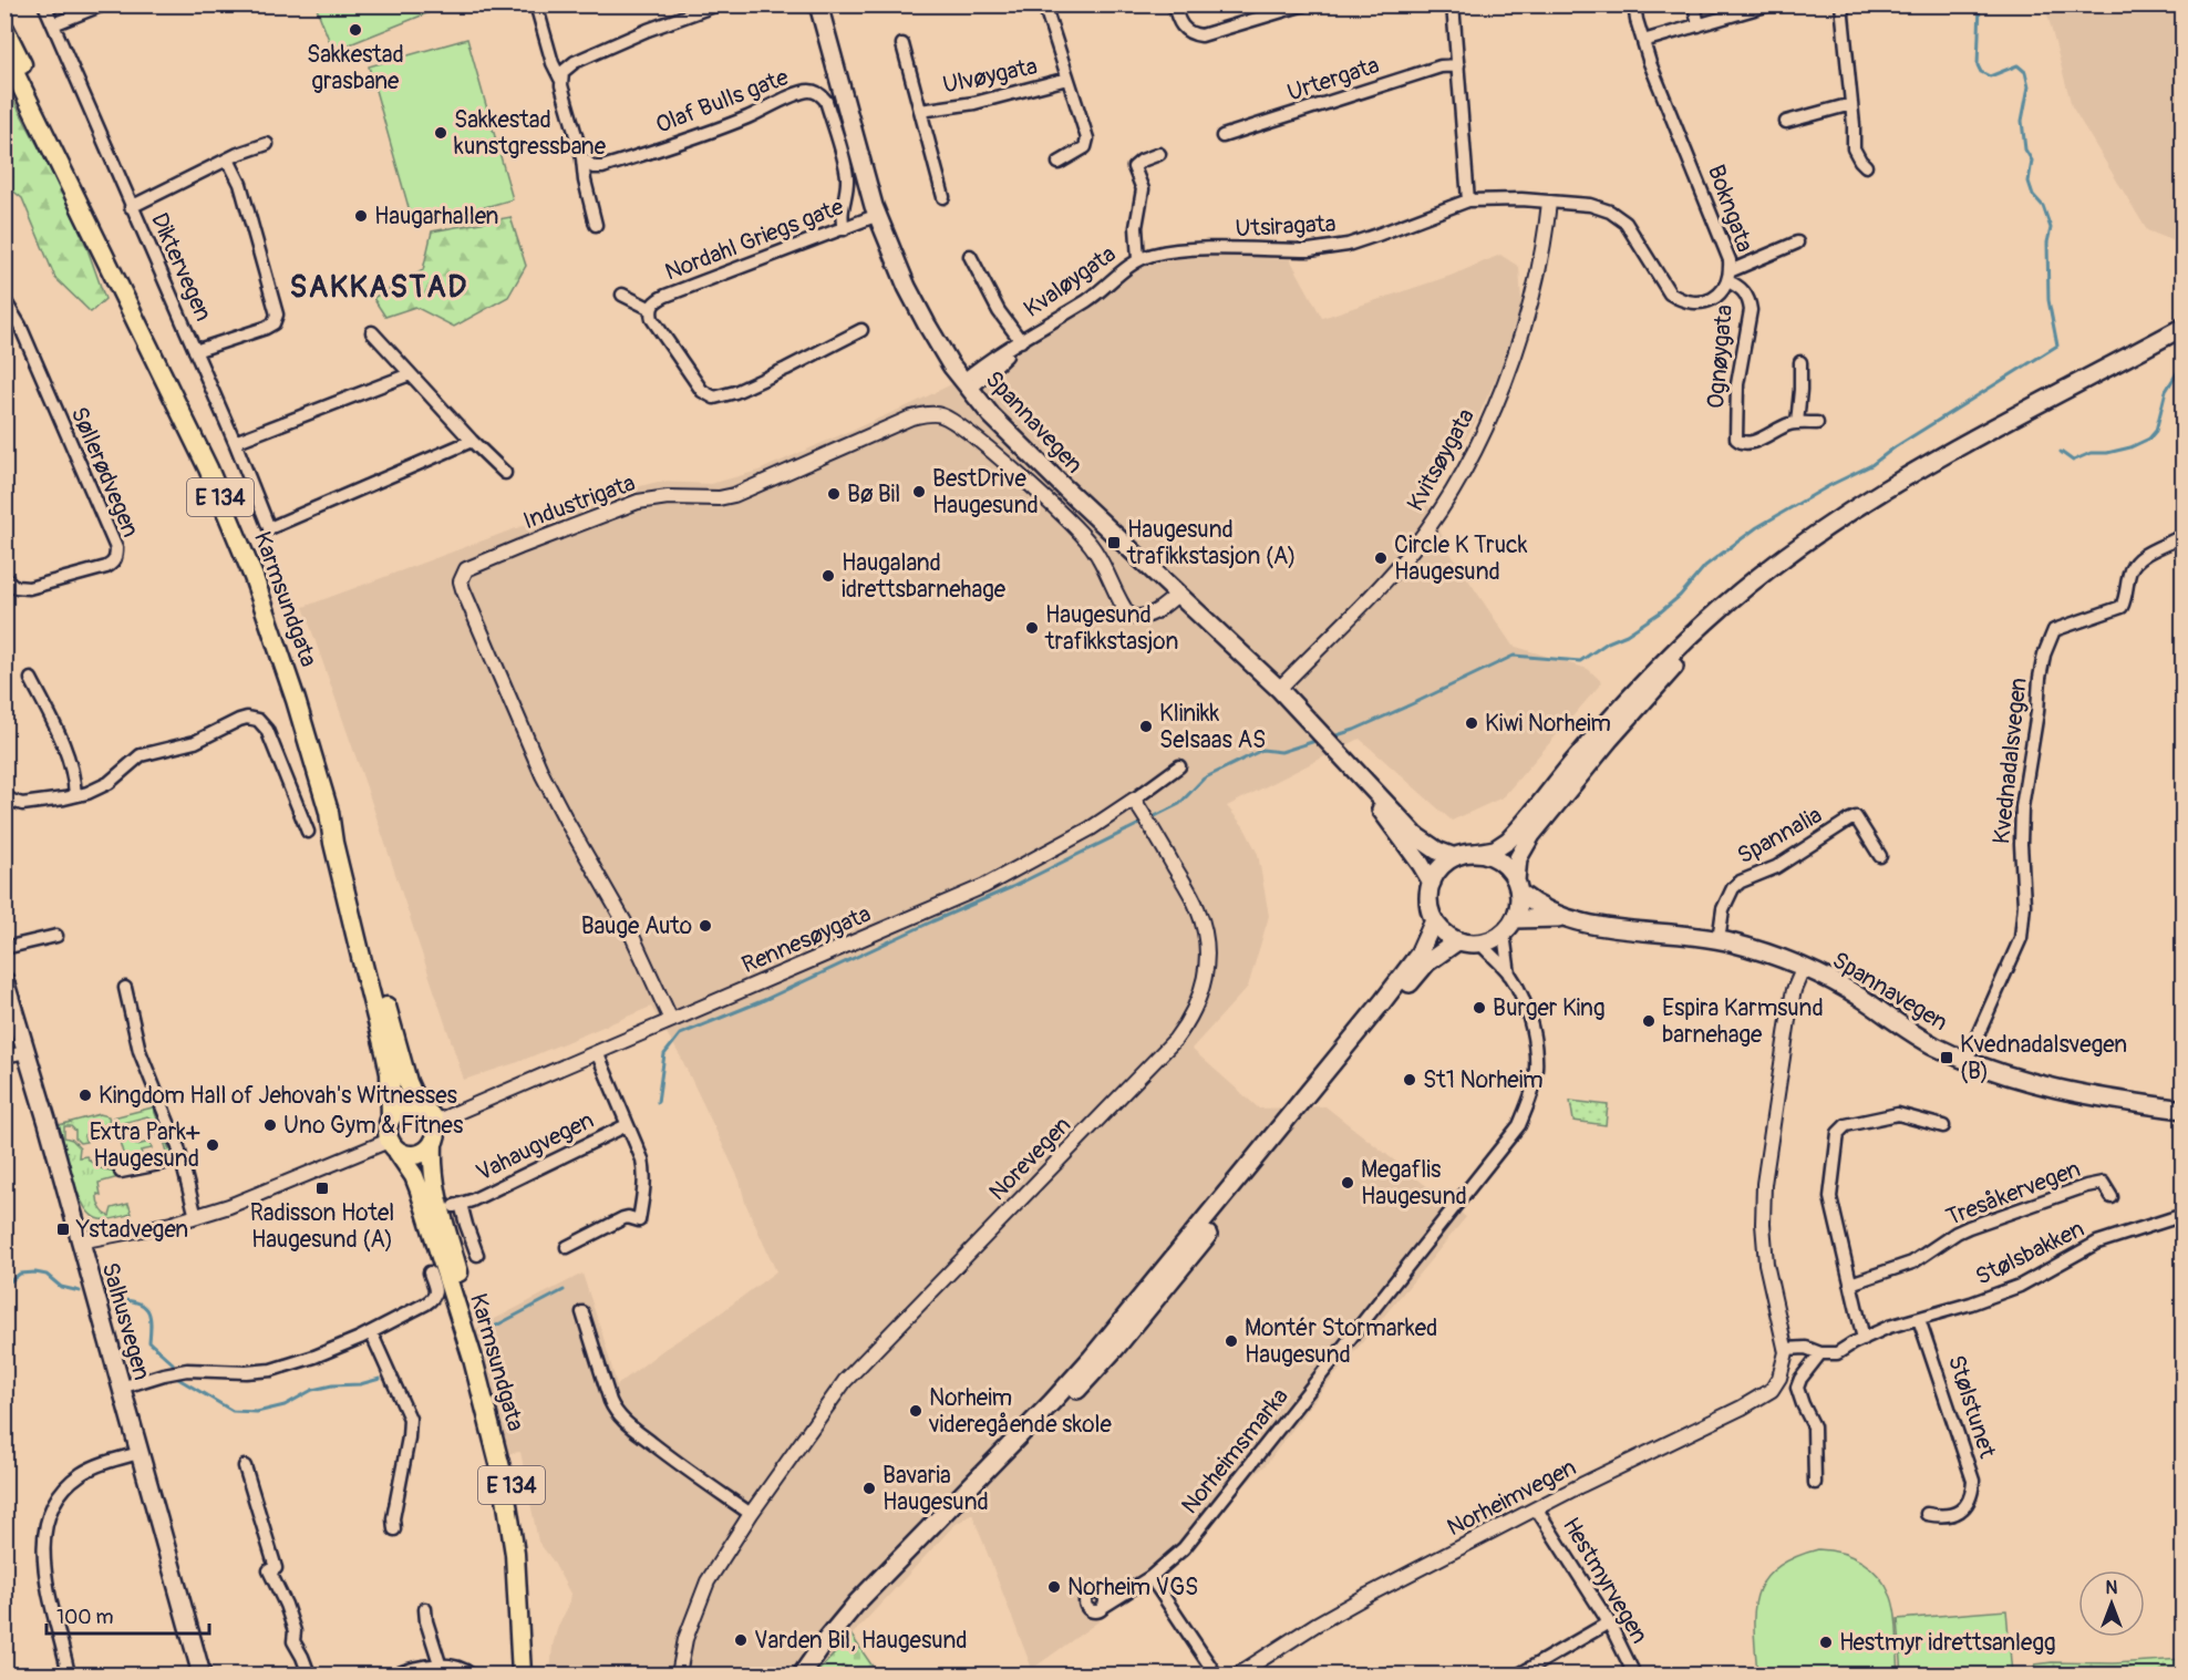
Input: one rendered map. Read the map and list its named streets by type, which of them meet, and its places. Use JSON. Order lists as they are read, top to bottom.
{
  "streets": {
    "highway": ["E 134", "Karmsundgata"],
    "main road": ["Spannavegen", "Salhusvegen"],
    "street": [
      "Ulvøygata",
      "Urtergata",
      "Olaf Bulls gate",
      "Bokngata",
      "Utsiragata",
      "Nordahl Griegs gate",
      "Diktervegen",
      "Kvaløygata",
      "Ognøygata",
      "Kvitsøygata",
      "Søllerødvegen",
      "Industrigata",
      "Kvednadalsvegen",
      "Spannalia",
      "Rennesøygata",
      "Vahaugvegen",
      "Norevegen",
      "Tresåkervegen",
      "Stølsbakken",
      "Stølstunet",
      "Norheimsmarka",
      "Norheimvegen",
      "Hestmyrvegen"
    ]
  },
  "crossings": [
    ["Olaf Bulls gate", "Nordahl Griegs gate"],
    ["Bokngata", "Utsiragata"],
    ["Bokngata", "Ognøygata"],
    ["Bokngata", "Kvitsøygata"],
    ["Utsiragata", "Kvaløygata"],
    ["Utsiragata", "Kvitsøygata"],
    ["Nordahl Griegs gate", "Spannavegen"],
    ["Kvaløygata", "Spannavegen"],
    ["Spannavegen", "Kvitsøygata"],
    ["Spannavegen", "Industrigata"],
    ["Spannavegen", "Kvednadalsvegen"],
    ["Spannavegen", "Spannalia"],
    ["Spannavegen", "Norheimsmarka"],
    ["Spannavegen", "Norheimvegen"],
    ["E 134", "Karmsundgata"],
    ["E 134", "Rennesøygata"],
    ["Industrigata", "Rennesøygata"],
    ["Karmsundgata", "Rennesøygata"],
    ["Rennesøygata", "Vahaugvegen"],
    ["Rennesøygata", "Norevegen"],
    ["Stølsbakken", "Stølstunet"],
    ["Norheimvegen", "Hestmyrvegen"]
  ],
  "districts": ["SAKKASTAD"],
  "places": {
    "other": [
      "Sakkestad grasbane",
      "Sakkestad kunstgressbane",
      "Haugarhallen",
      "BestDrive Haugesund",
      "Bø Bil",
      "Circle K Truck Haugesund",
      "Haugaland idrettsbarnehage",
      "Haugesund trafikkstasjon",
      "Kiwi Norheim",
      "Klinikk Selsaas AS",
      "Bauge Auto",
      "Burger King",
      "Espira Karmsund barnehage",
      "St1 Norheim",
      "Kingdom Hall of Jehovah's Witnesses",
      "Uno Gym & Fitnes",
      "Extra Park+ Haugesund",
      "Megaflis Haugesund",
      "Montér Stormarked Haugesund",
      "Norheim videregående skole",
      "Bavaria Haugesund",
      "Norheim VGS",
      "Varden Bil, Haugesund",
      "Hestmyr idrettsanlegg"
    ],
    "transit": [
      "Haugesund trafikkstasjon (A)",
      "Kvednadalsvegen (B)",
      "Radisson Hotel Haugesund (A)",
      "Ystadvegen"
    ]
  },
  "scale_bar": "100 m",
  "north": "top"
}
